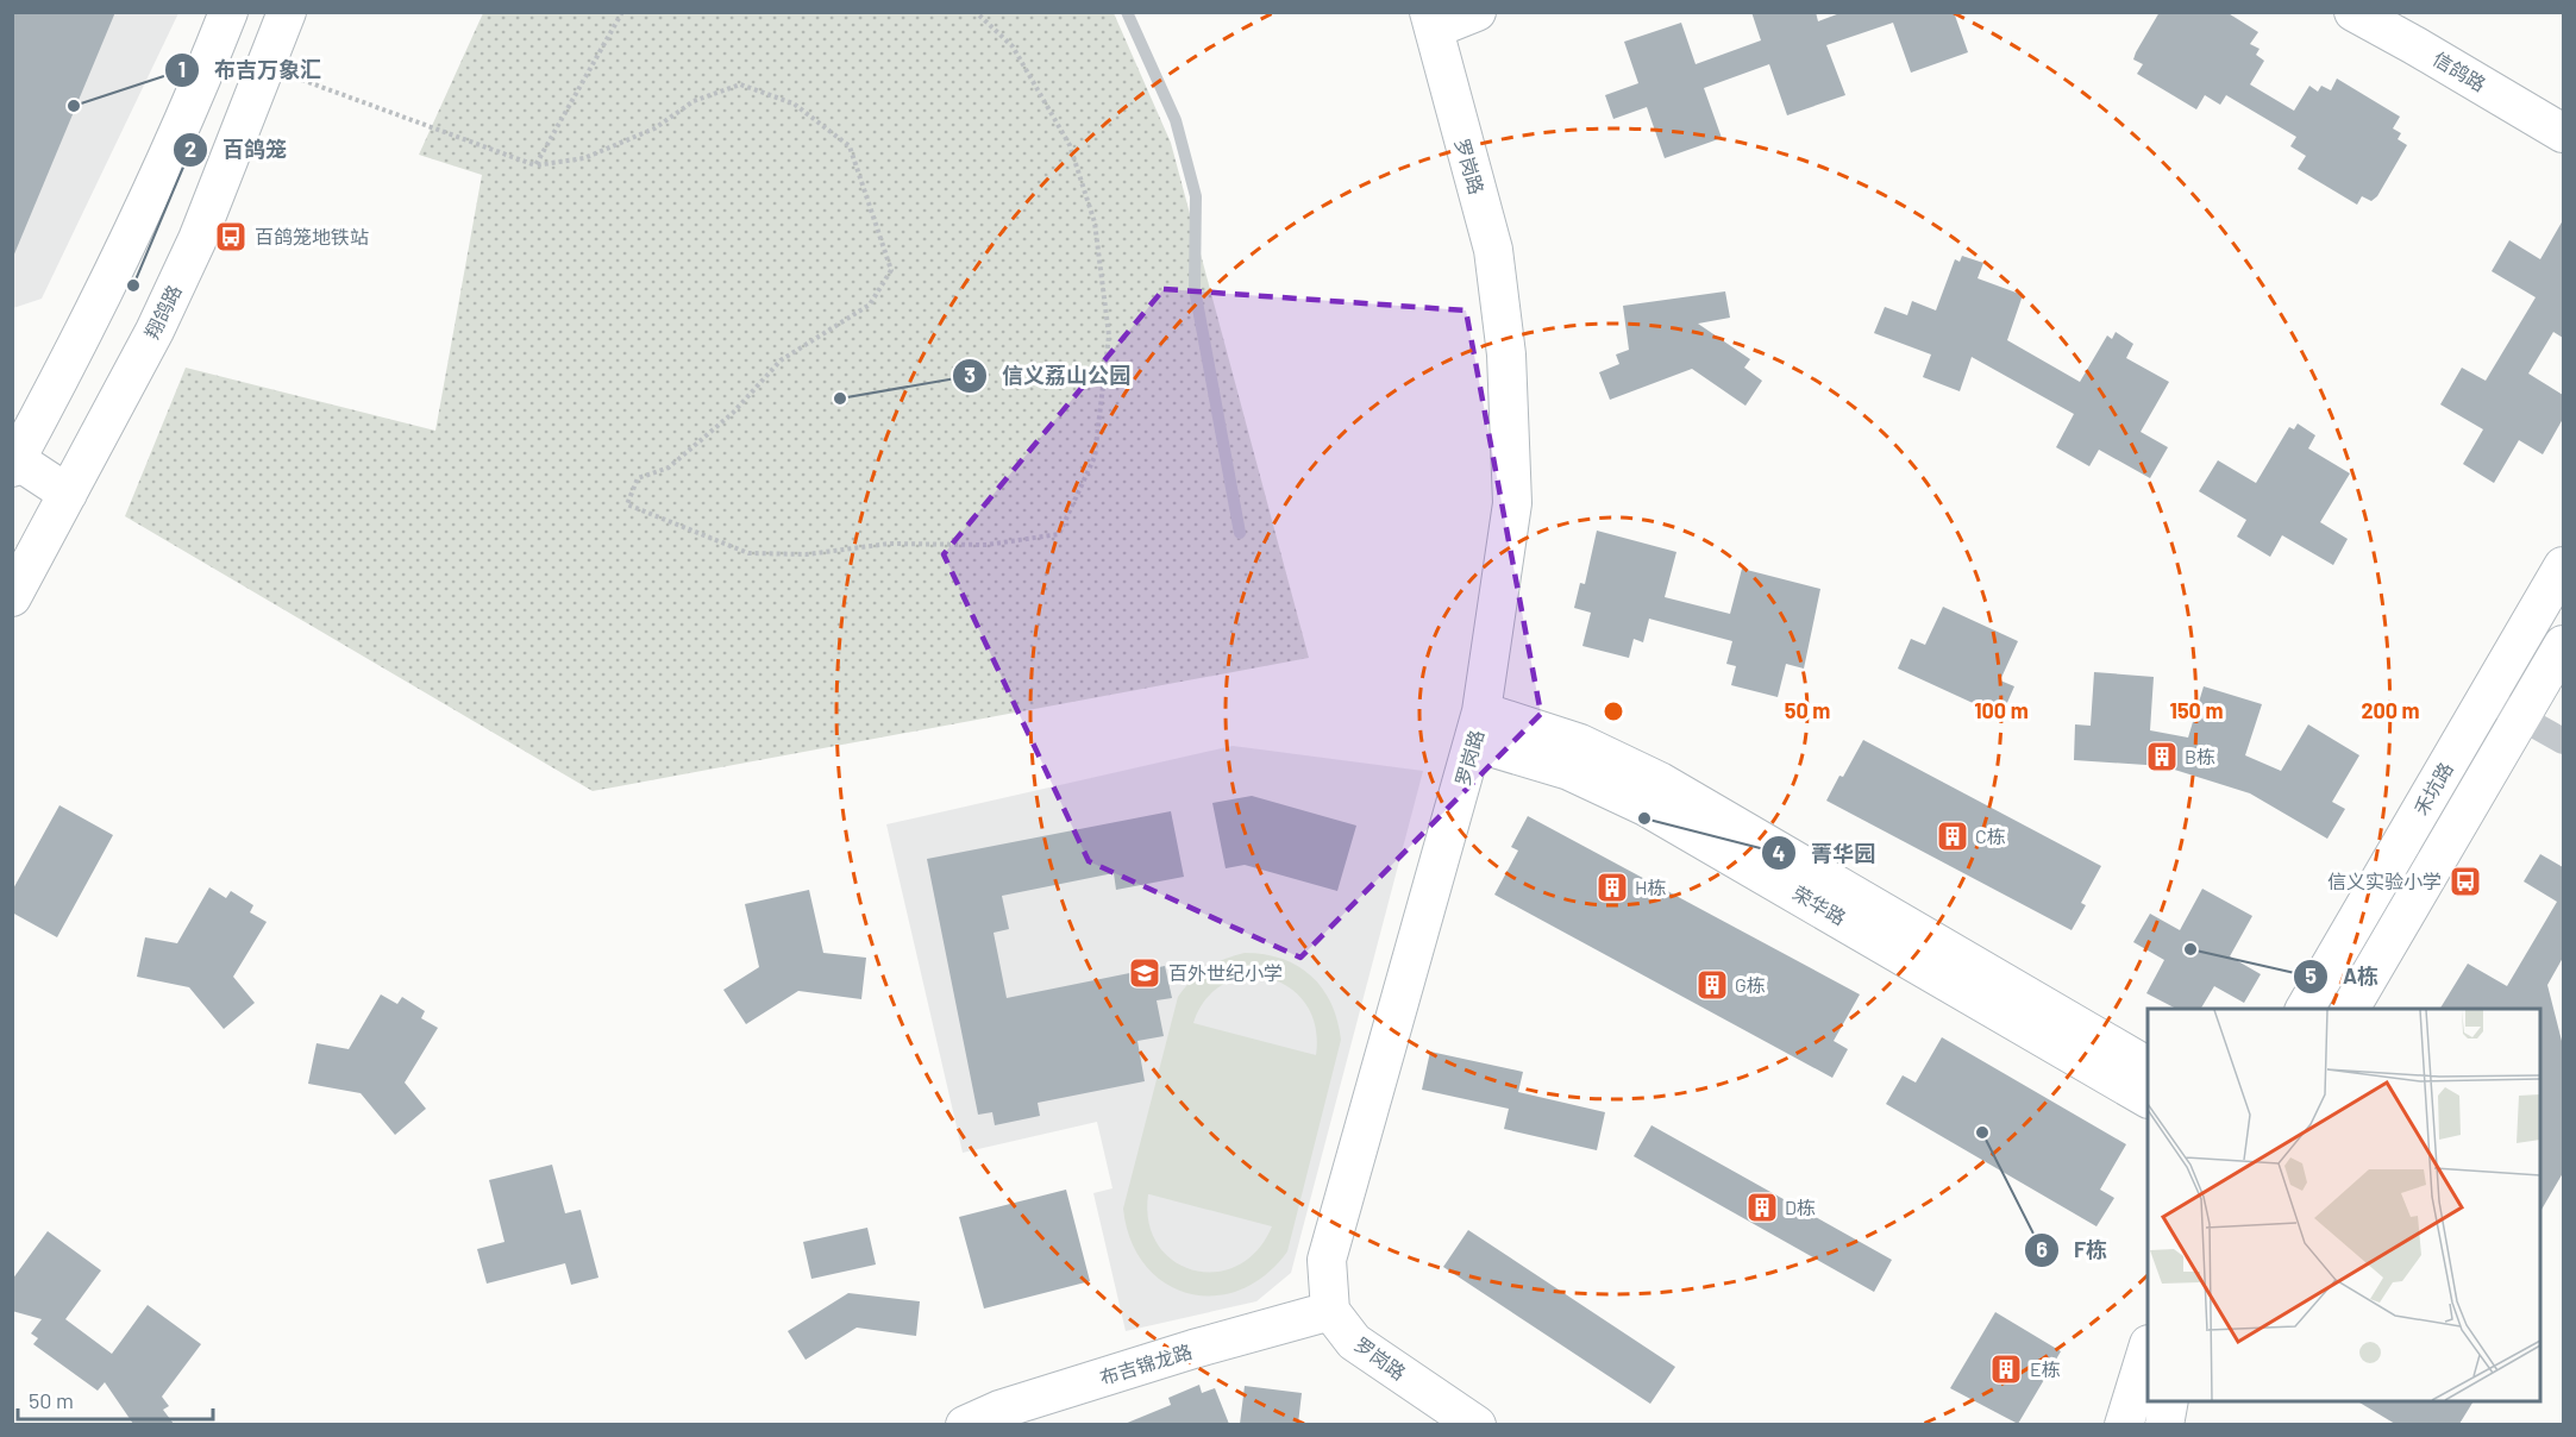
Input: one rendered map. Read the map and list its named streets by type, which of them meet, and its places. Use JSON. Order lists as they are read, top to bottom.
{
  "streets": {
    "street": [
      "信鸽路",
      "罗岗路",
      "翔鸽路",
      "禾坑路",
      "荣华路",
      "布吉锦龙路"
    ]
  },
  "crossings": [
    ["罗岗路", "荣华路"],
    ["罗岗路", "布吉锦龙路"]
  ],
  "places": {
    "other": [
      "布吉万象汇",
      "百鸽笼",
      "信义荔山公园",
      "菁华园",
      "A栋",
      "F栋"
    ],
    "bus stop": ["百鸽笼地铁站", "信义实验小学"],
    "building": [
      "B栋",
      "C栋",
      "H栋",
      "G栋",
      "D栋",
      "E栋"
    ],
    "school or university": ["百外世纪小学"]
  },
  "scale_bar": "50 m",
  "rings": [
    "50 m",
    "100 m",
    "150 m",
    "200 m"
  ]
}
